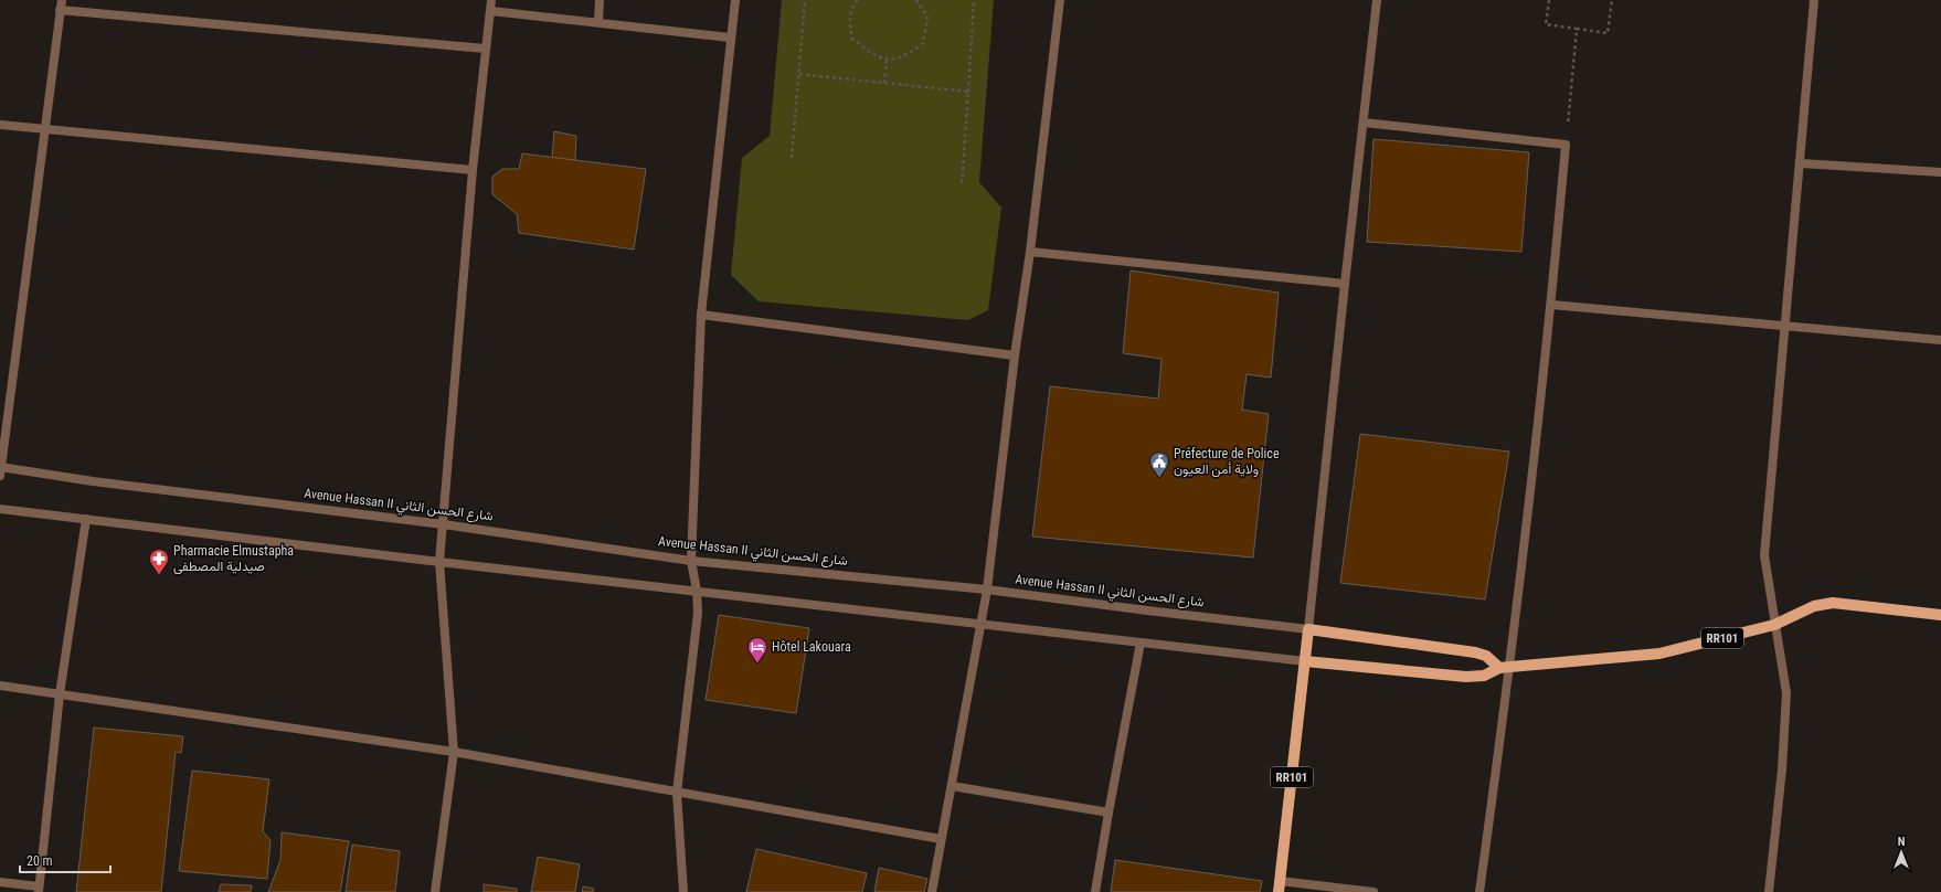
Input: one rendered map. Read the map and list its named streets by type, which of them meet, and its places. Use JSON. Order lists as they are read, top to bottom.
{
  "streets": {
    "main road": ["Avenue Hassan II شارع الحسن الثاني", "RR101"]
  },
  "crossings": [
    ["Avenue Hassan II شارع الحسن الثاني", "RR101"]
  ],
  "places": {
    "public building": ["Préfecture de Police ولاية أمن العيون"],
    "pharmacy": ["Pharmacie Elmustapha صيدلية المصطفى"],
    "hotel": ["Hôtel Lakouara"]
  },
  "scale_bar": "20 m",
  "north": "top"
}
